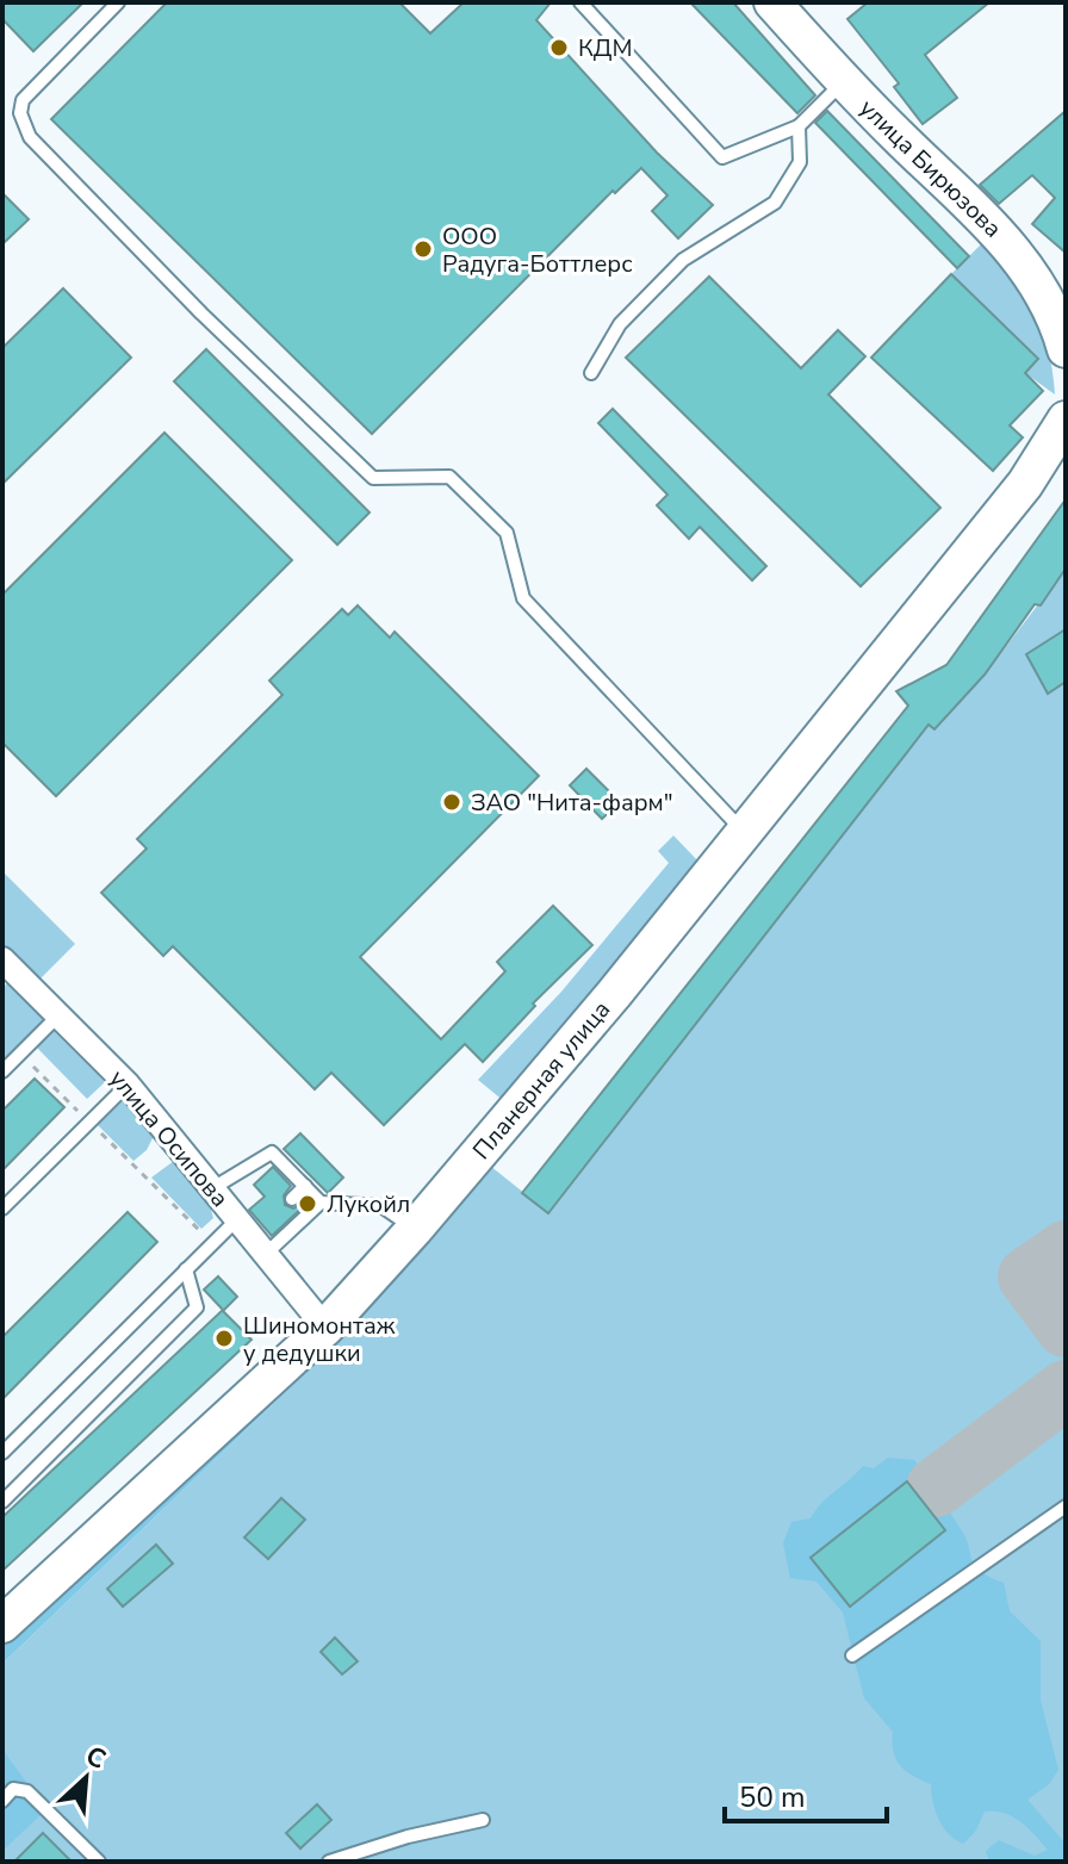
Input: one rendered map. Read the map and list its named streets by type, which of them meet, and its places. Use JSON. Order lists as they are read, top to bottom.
{
  "streets": {
    "main road": ["улица Бирюзова", "Планерная улица"],
    "street": ["улица Осипова"]
  },
  "crossings": [
    ["Планерная улица", "улица Осипова"]
  ],
  "places": [
    "КДМ",
    "ООО Радуга-Боттлерс",
    "ЗАО \"Нита-фарм\"",
    "Лукойл",
    "Шиномонтаж у дедушки"
  ],
  "scale_bar": "50 m",
  "north": "top right"
}
